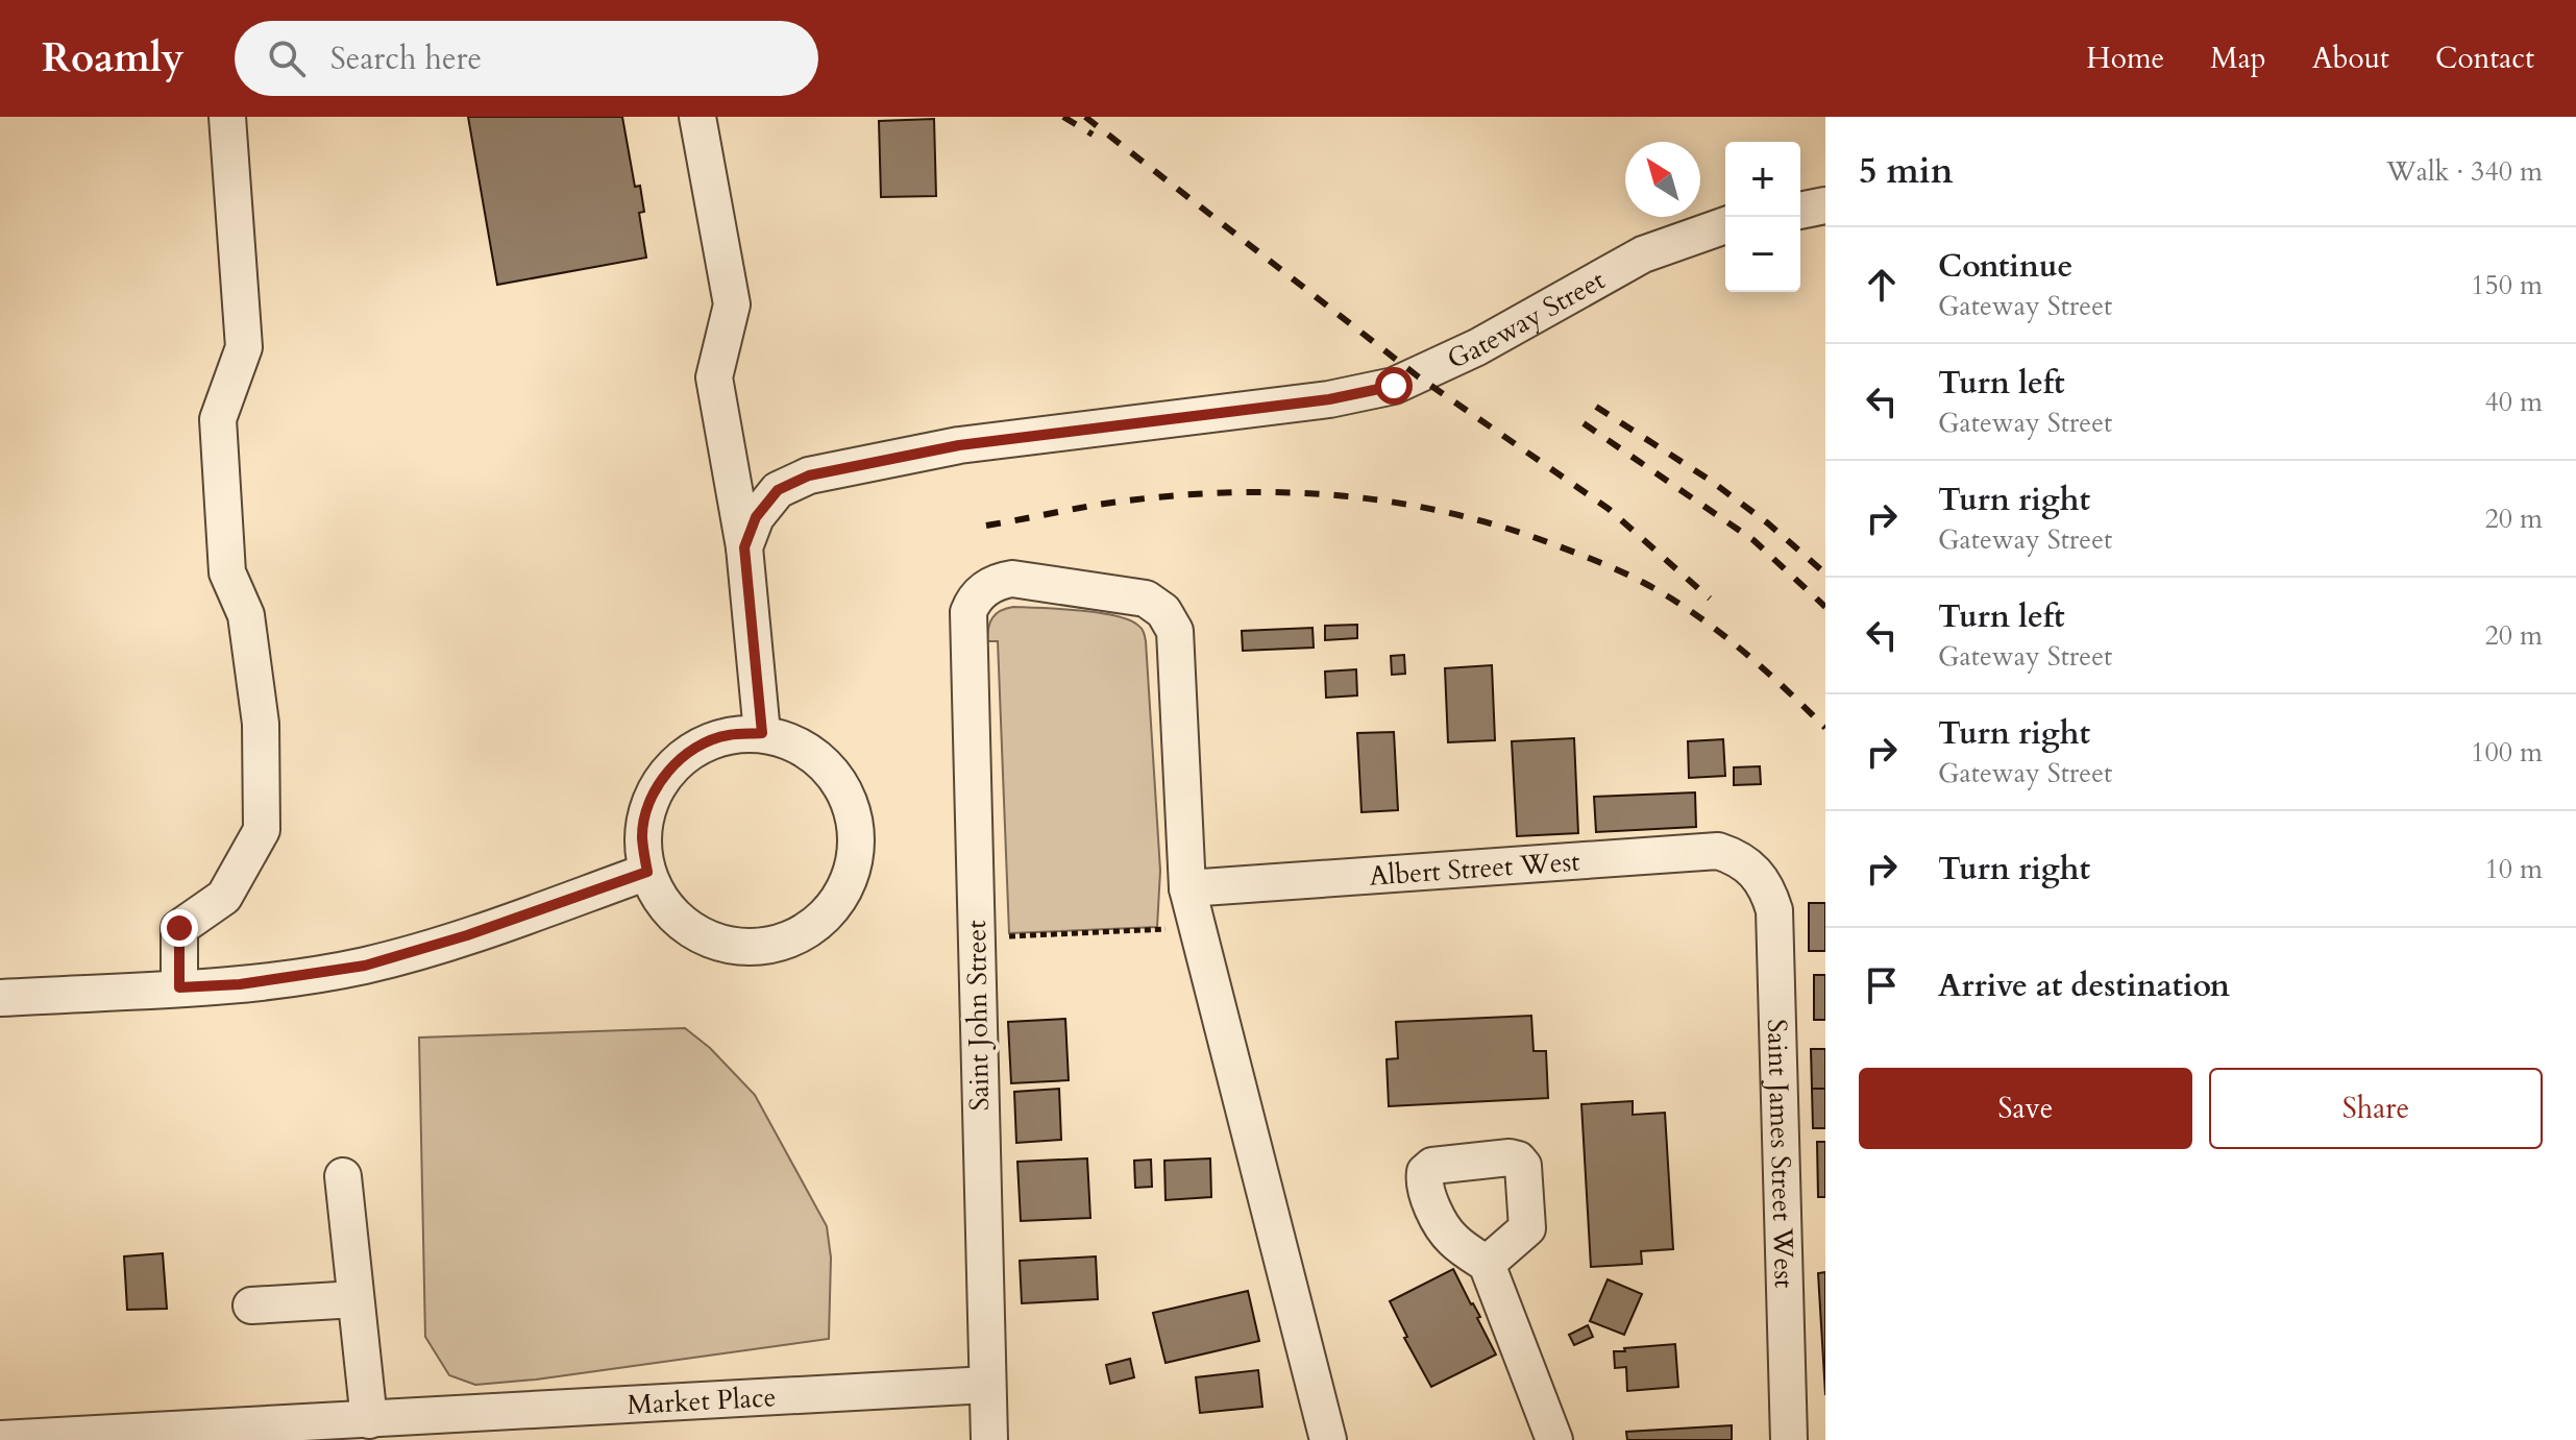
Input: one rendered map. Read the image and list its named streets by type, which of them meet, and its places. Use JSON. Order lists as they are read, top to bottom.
{
  "streets": {
    "street": [
      "Gateway Street",
      "Albert Street West",
      "Saint John Street",
      "Saint James Street West",
      "Market Place"
    ]
  },
  "crossings": [
    ["Albert Street West", "Saint John Street"],
    ["Albert Street West", "Saint James Street West"],
    ["Saint John Street", "Market Place"]
  ],
  "north": "top left",
  "page": {
    "header": "Roamly",
    "search": "Search here",
    "nav": [
      "Home",
      "Map",
      "About",
      "Contact"
    ],
    "heading": ["5 min", "Walk · 340 m"],
    "map_buttons": ["+", "−"],
    "list": [
      ["Continue", "Gateway Street", "150 m"],
      ["Turn left", "Gateway Street", "40 m"],
      ["Turn right", "Gateway Street", "20 m"],
      ["Turn left", "Gateway Street", "20 m"],
      ["Turn right", "Gateway Street", "100 m"],
      ["Turn right", "10 m"],
      "Arrive at destination"
    ],
    "buttons": ["Save", "Share"]
  }
}
